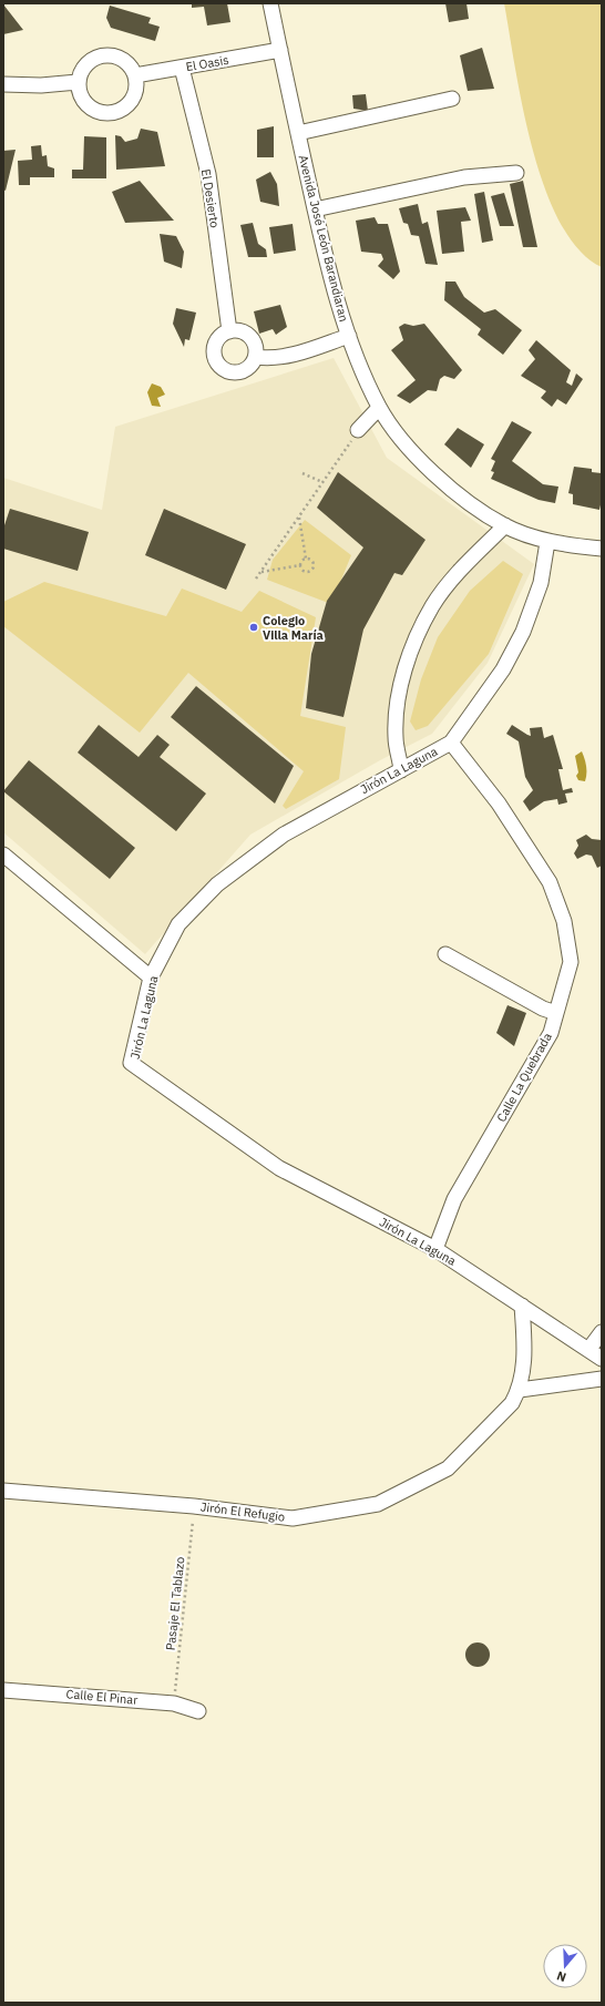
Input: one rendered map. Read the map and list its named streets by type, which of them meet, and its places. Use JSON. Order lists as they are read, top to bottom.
{
  "streets": {
    "street": [
      "El Oasis",
      "El Desierto",
      "Avenida José León Barandiaran",
      "Jirón La Laguna",
      "Calle La Quebrada",
      "Jirón El Refugio",
      "Calle El Pinar"
    ],
    "path": ["Pasaje El Tablazo"]
  },
  "crossings": [
    ["El Oasis", "El Desierto"],
    ["El Oasis", "Avenida José León Barandiaran"],
    ["Avenida José León Barandiaran", "Jirón La Laguna"],
    ["Jirón La Laguna", "Calle La Quebrada"],
    ["Jirón La Laguna", "Jirón El Refugio"],
    ["Jirón El Refugio", "Pasaje El Tablazo"],
    ["Pasaje El Tablazo", "Calle El Pinar"]
  ],
  "places": ["Colegio Villa María"],
  "north": "bottom"
}
